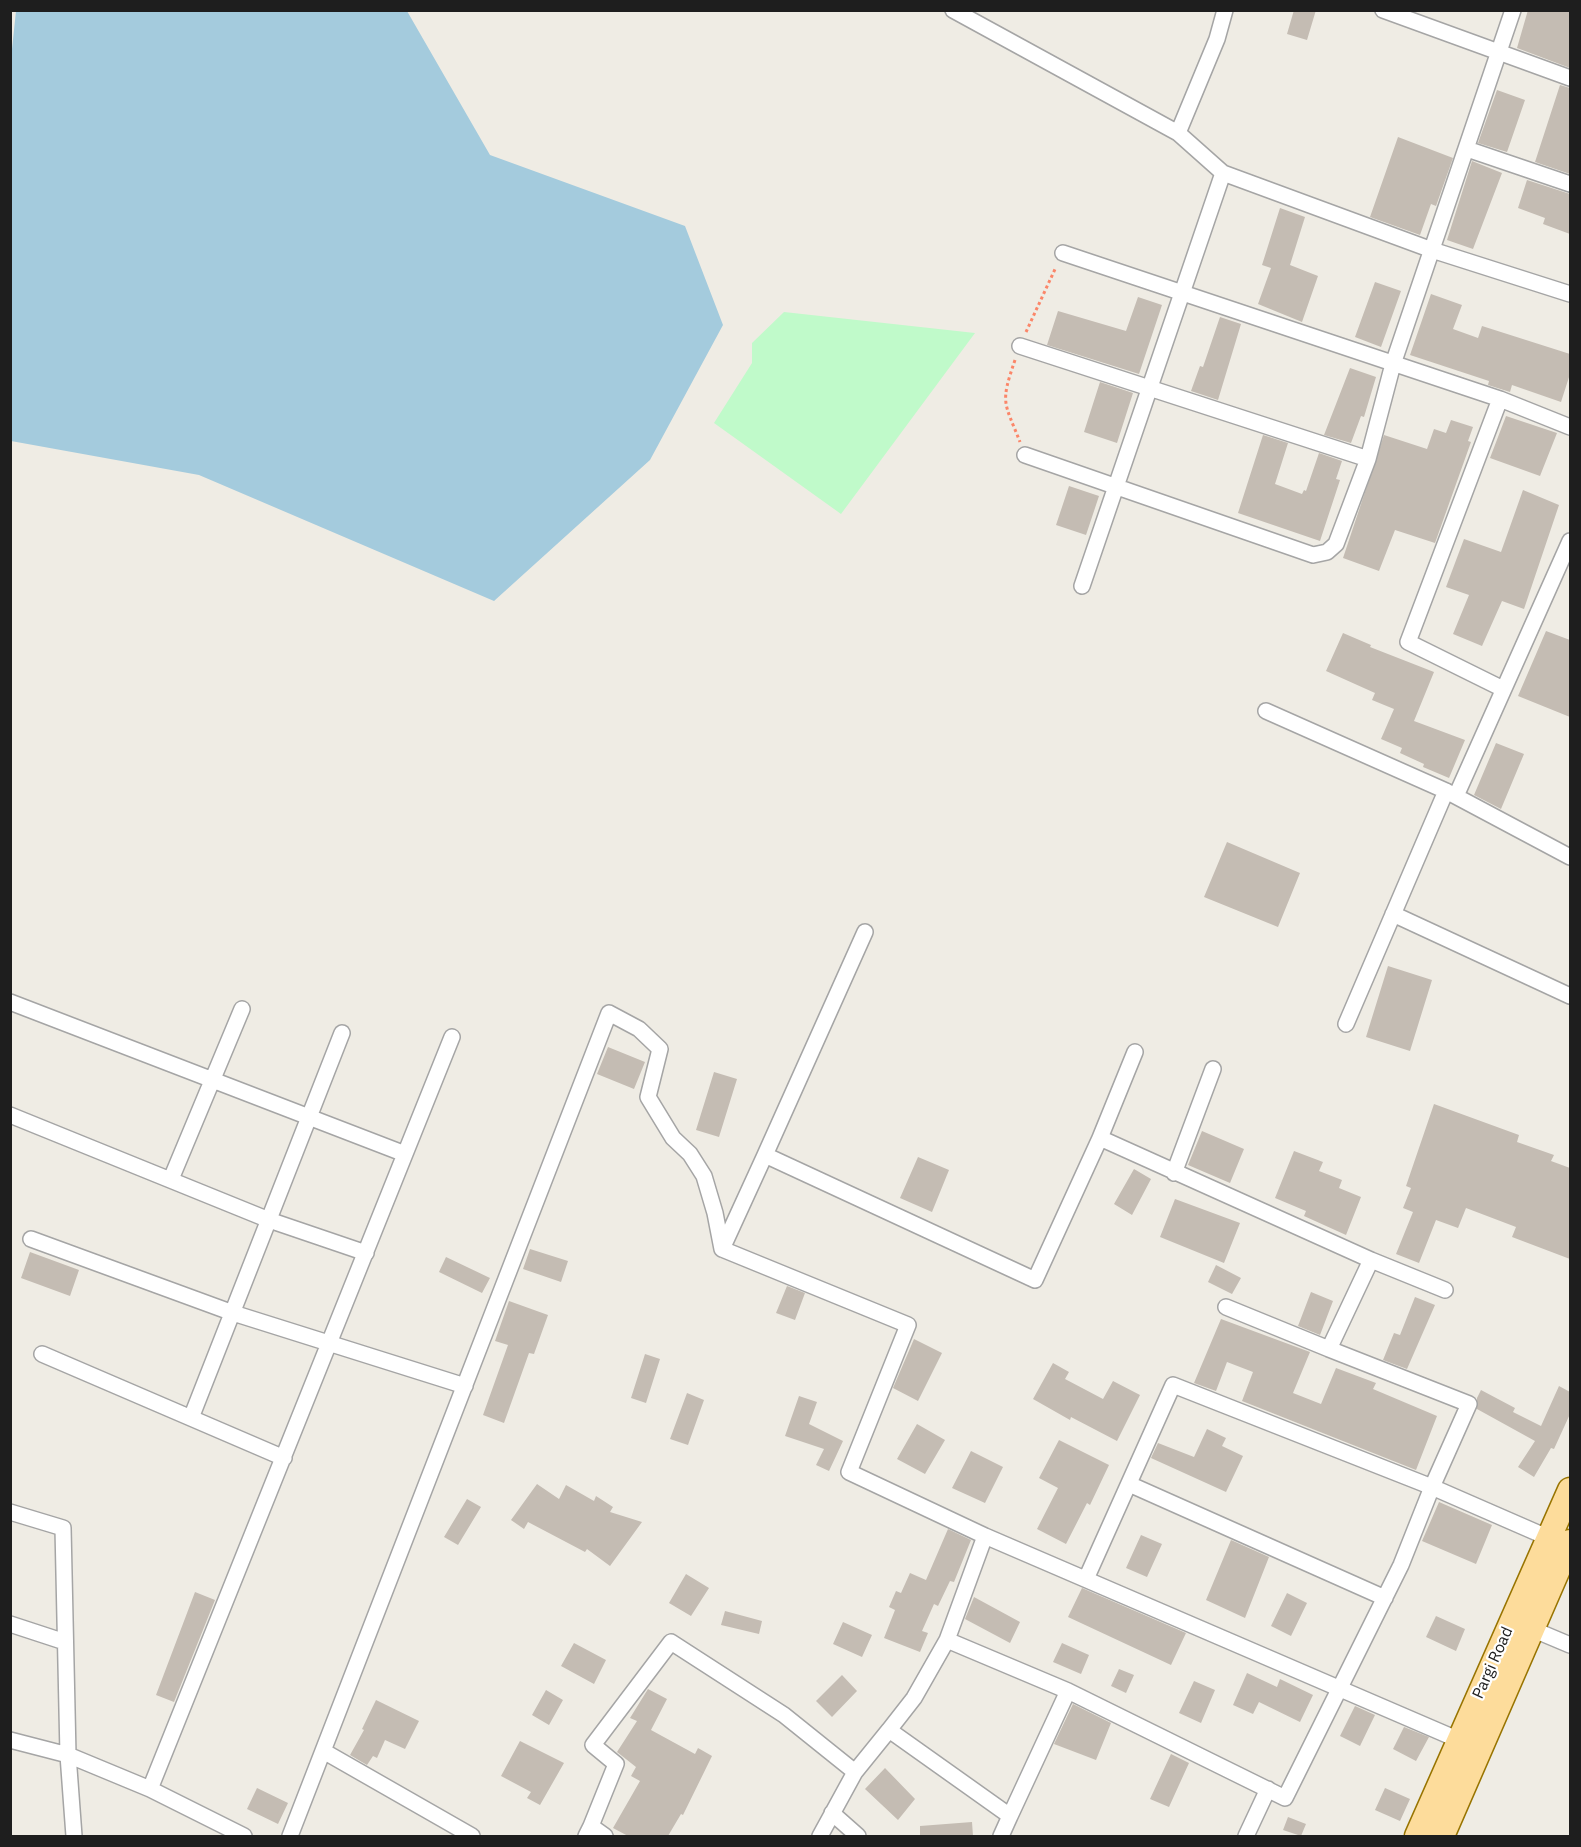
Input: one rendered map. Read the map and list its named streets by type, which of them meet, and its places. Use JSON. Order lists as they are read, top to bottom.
{
  "streets": {
    "main road": ["Pargi Road"]
  }
}
